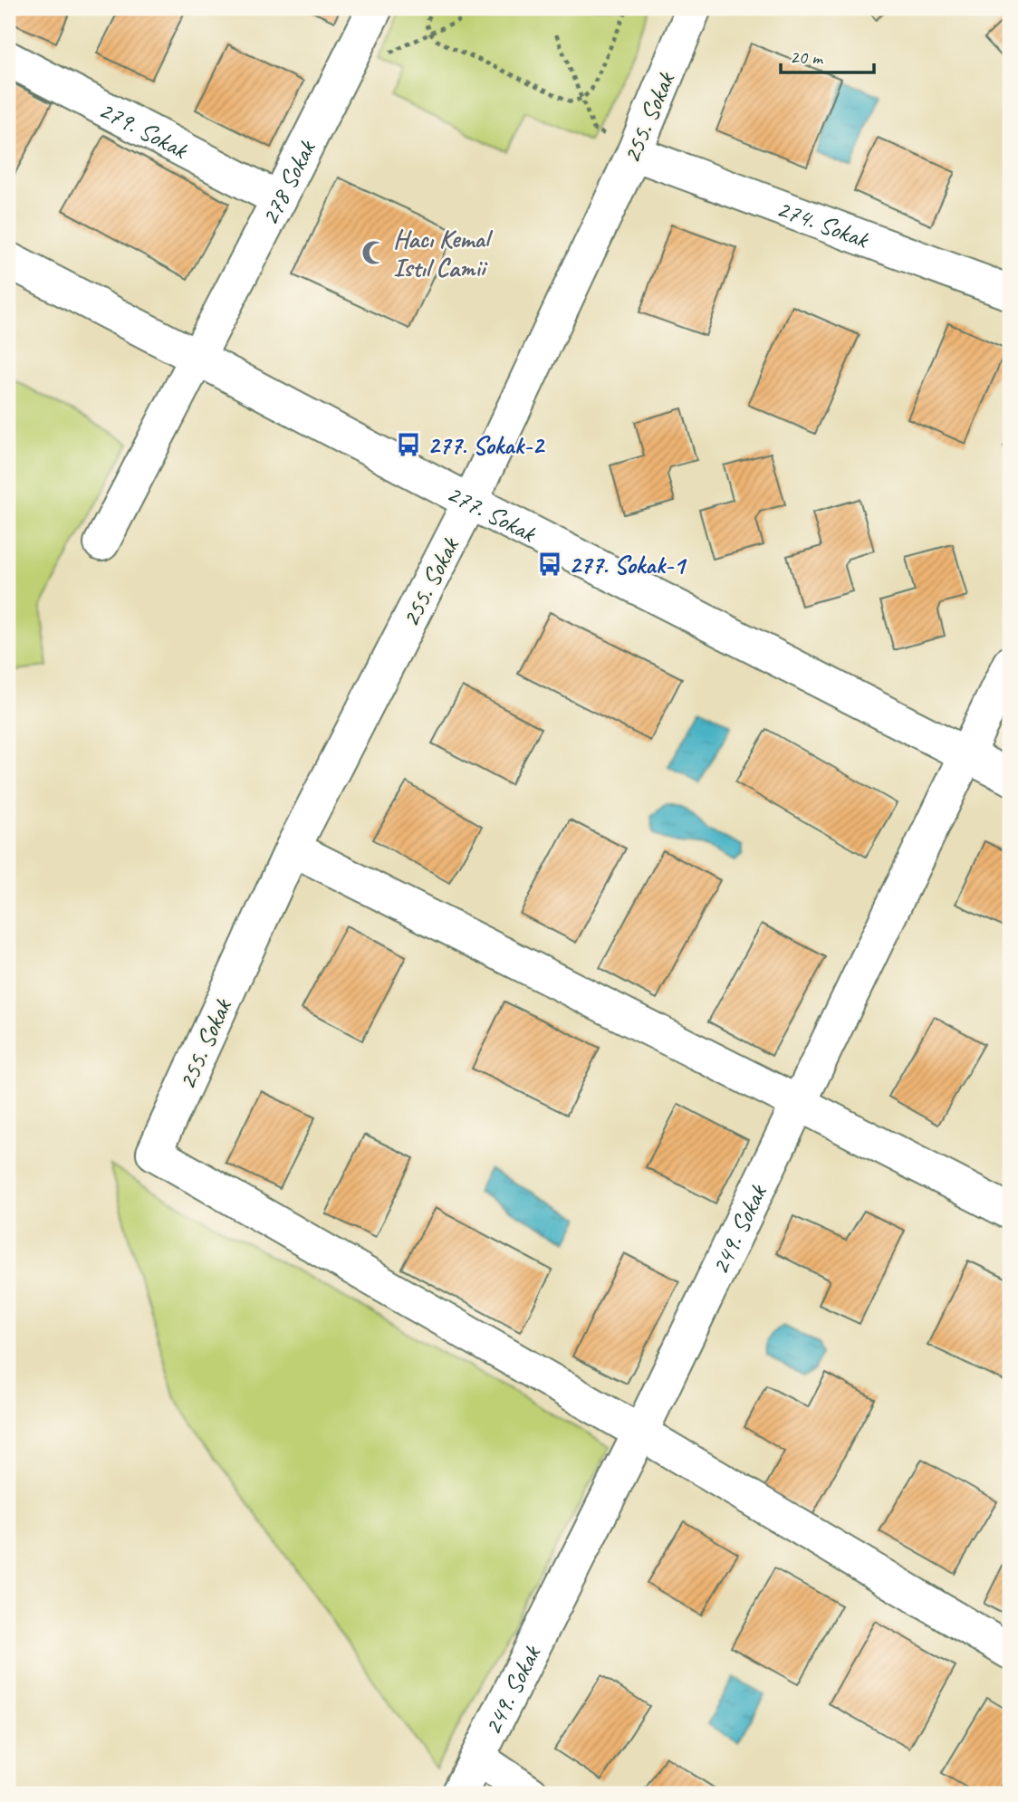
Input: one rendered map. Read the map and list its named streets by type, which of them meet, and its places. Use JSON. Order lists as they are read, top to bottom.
{
  "streets": {
    "street": [
      "255. Sokak",
      "279. Sokak",
      "278 Sokak",
      "274. Sokak",
      "277. Sokak",
      "249. Sokak"
    ]
  },
  "crossings": [
    ["255. Sokak", "274. Sokak"],
    ["255. Sokak", "277. Sokak"],
    ["255. Sokak", "249. Sokak"],
    ["279. Sokak", "278 Sokak"],
    ["278 Sokak", "277. Sokak"],
    ["277. Sokak", "249. Sokak"]
  ],
  "places": {
    "mosque": ["Hacı Kemal Istıl Camii"],
    "bus stop": ["277. Sokak-2", "277. Sokak-1"]
  },
  "scale_bar": "20 m"
}
